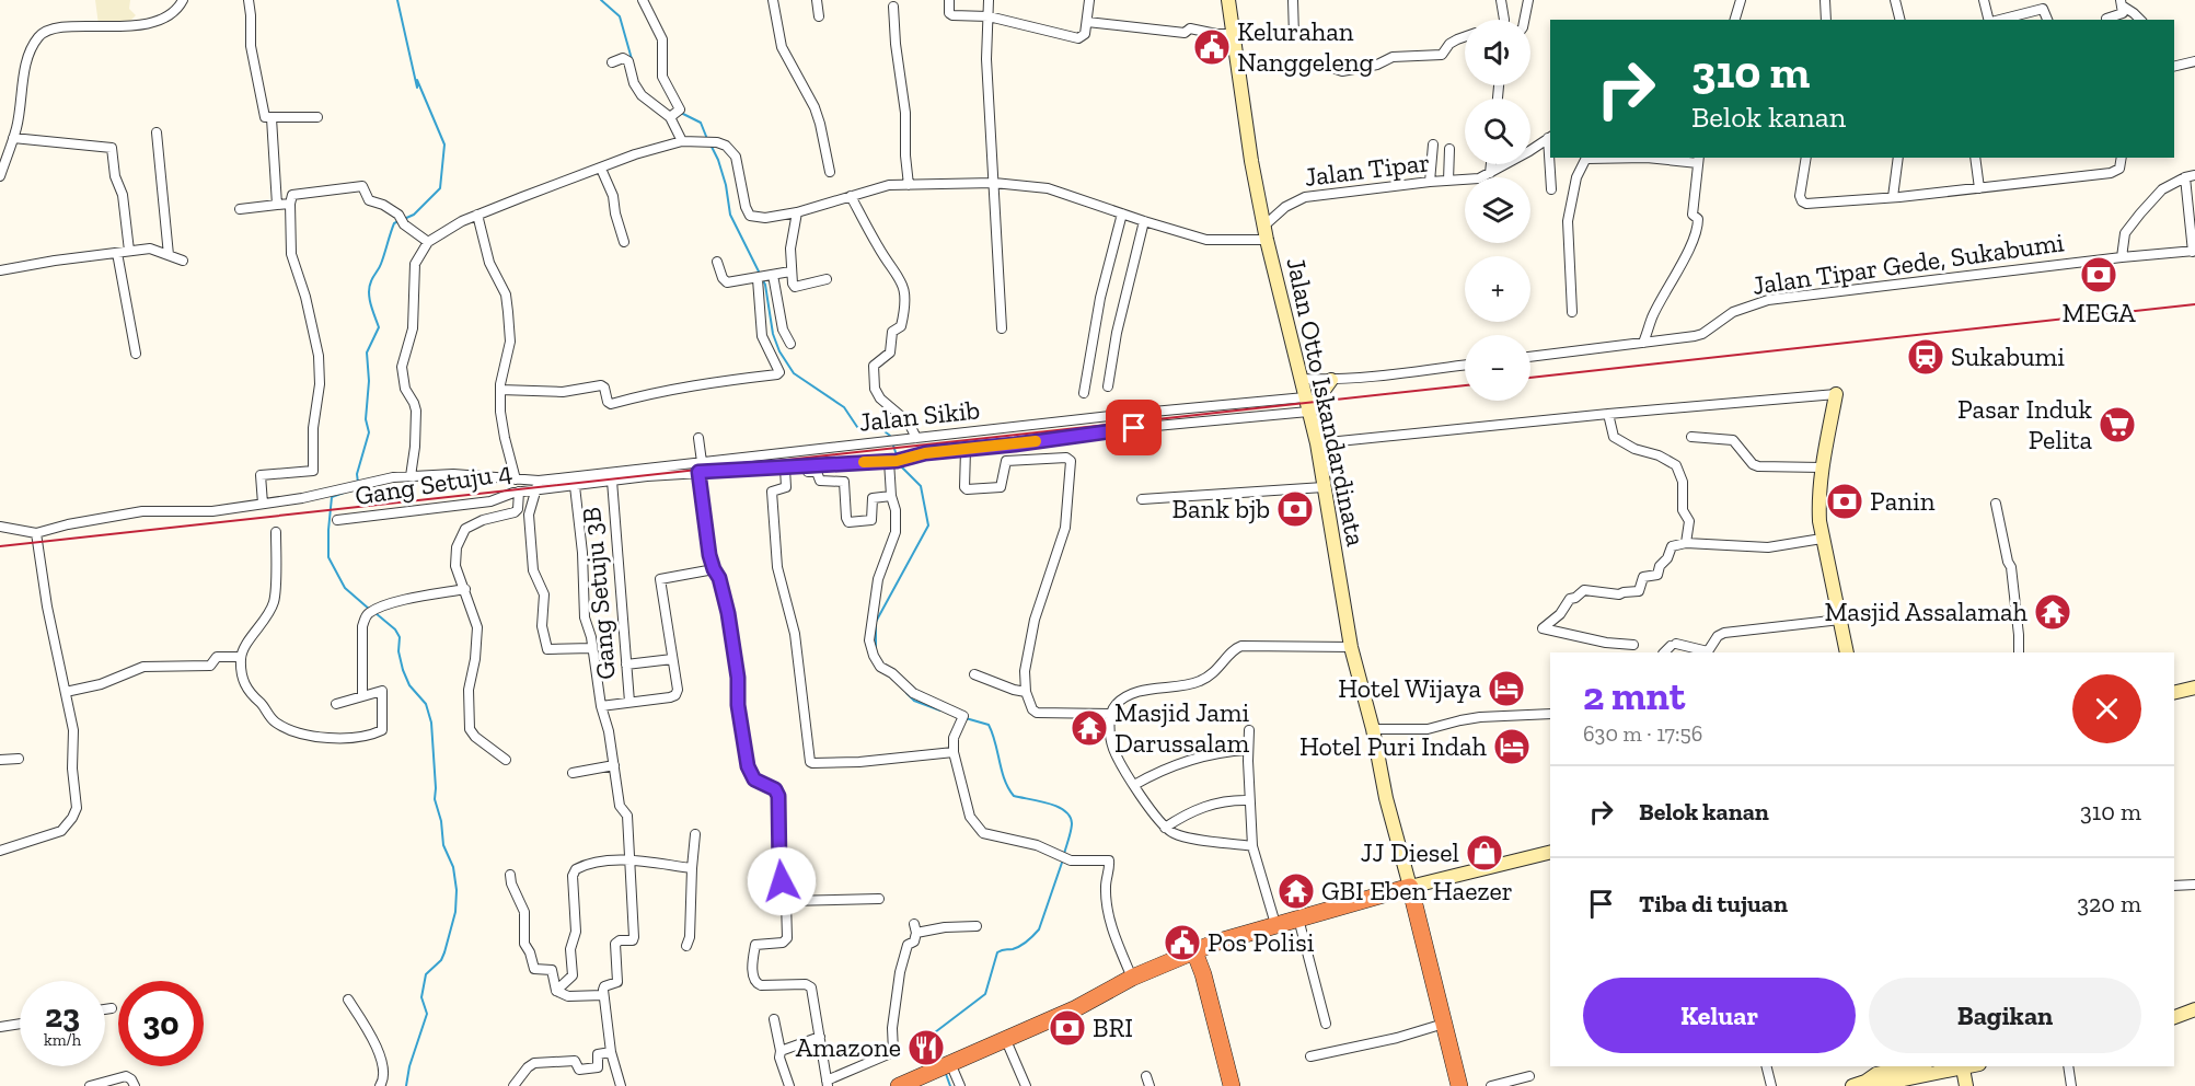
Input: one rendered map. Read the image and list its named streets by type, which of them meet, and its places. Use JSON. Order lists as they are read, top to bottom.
{
  "streets": {
    "main road": ["Jalan Otto Iskandardinata"],
    "street": [
      "Jalan Tipar",
      "Jalan Tipar Gede, Sukabumi",
      "Jalan Sikib",
      "Gang Setuju 4",
      "Gang Setuju 3B"
    ]
  },
  "crossings": [
    ["Jalan Tipar", "Jalan Otto Iskandardinata"],
    ["Jalan Otto Iskandardinata", "Jalan Sikib"],
    ["Jalan Sikib", "Gang Setuju 4"]
  ],
  "places": {
    "public building": ["Kelurahan Nanggeleng", "Pos Polisi"],
    "bank": [
      "MEGA",
      "Panin",
      "Bank bjb",
      "BRI"
    ],
    "station": ["Sukabumi"],
    "supermarket": ["Pasar Induk Pelita"],
    "temple": ["Masjid Assalamah", "Masjid Jami Darussalam", "GBI Eben Haezer"],
    "hotel": ["Hotel Wijaya", "Hotel Puri Indah"],
    "shop": ["JJ Diesel"],
    "restaurant": ["Amazone"]
  },
  "page": {
    "map_buttons": ["+", "−"],
    "turn": ["310 m", "Belok kanan"],
    "heading": ["2 mnt", "630 m · 17:56"],
    "list": [
      {
        "name": "Belok kanan",
        "value": "310 m"
      },
      {
        "name": "Tiba di tujuan",
        "value": "320 m"
      }
    ],
    "buttons": ["Keluar", "Bagikan"],
    "speed": "23 km/h",
    "limit": "30"
  }
}
